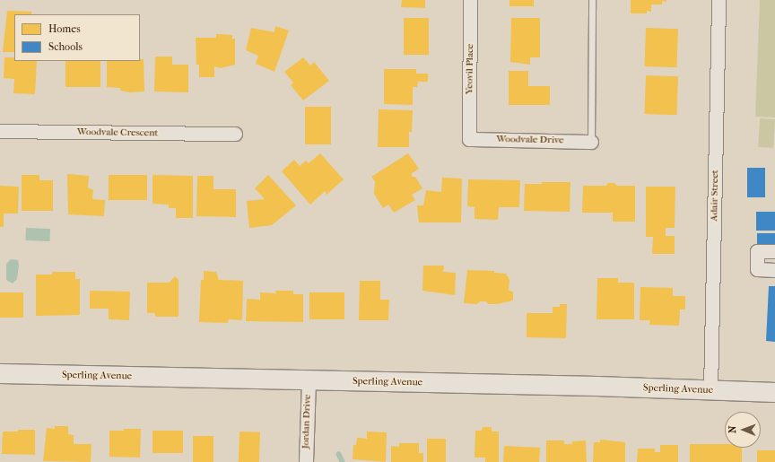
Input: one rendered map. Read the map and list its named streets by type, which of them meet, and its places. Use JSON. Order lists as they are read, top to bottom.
{
  "streets": {
    "street": [
      "Yeovil Place",
      "Woodvale Crescent",
      "Woodvale Drive",
      "Adair Street",
      "Sperling Avenue",
      "Jordan Drive"
    ]
  },
  "crossings": [
    ["Yeovil Place", "Woodvale Drive"],
    ["Adair Street", "Sperling Avenue"],
    ["Sperling Avenue", "Jordan Drive"]
  ],
  "legend": ["Homes", "Schools"],
  "north": "left"
}
